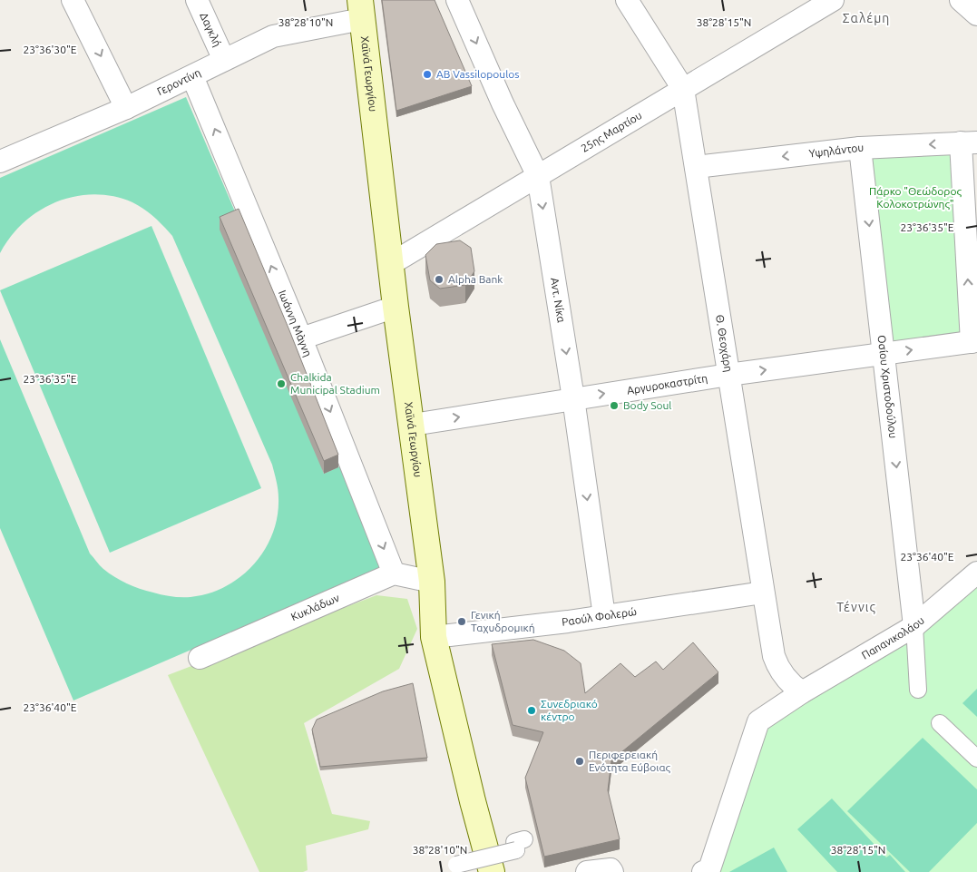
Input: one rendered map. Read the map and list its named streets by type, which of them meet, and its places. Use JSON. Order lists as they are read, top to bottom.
{
  "streets": {
    "main road": ["Χαϊνά Γεωργίου"],
    "street": [
      "Δαγκλή",
      "Γεροντίνη",
      "25ης Μαρτίου",
      "Υψηλάντου",
      "Αντ. Νίκα",
      "Ιωάννη Μὰγνη",
      "Θ. Θεοχάρη",
      "Αργυροκαστρίτη",
      "Οσίου Χριστοδούλου",
      "Κυκλάδων",
      "Ραούλ Φολερώ",
      "Παπανικολάου"
    ]
  },
  "crossings": [
    ["Δαγκλή", "Γεροντίνη"],
    ["Χαϊνά Γεωργίου", "Γεροντίνη"],
    ["Χαϊνά Γεωργίου", "25ης Μαρτίου"],
    ["Χαϊνά Γεωργίου", "Αργυροκαστρίτη"],
    ["Χαϊνά Γεωργίου", "Ραούλ Φολερώ"],
    ["Γεροντίνη", "Ιωάννη Μὰγνη"],
    ["25ης Μαρτίου", "Αντ. Νίκα"],
    ["25ης Μαρτίου", "Θ. Θεοχάρη"],
    ["Υψηλάντου", "Θ. Θεοχάρη"],
    ["Υψηλάντου", "Οσίου Χριστοδούλου"],
    ["Αντ. Νίκα", "Αργυροκαστρίτη"],
    ["Αντ. Νίκα", "Ραούλ Φολερώ"],
    ["Ιωάννη Μὰγνη", "Κυκλάδων"],
    ["Θ. Θεοχάρη", "Αργυροκαστρίτη"],
    ["Θ. Θεοχάρη", "Ραούλ Φολερώ"],
    ["Θ. Θεοχάρη", "Παπανικολάου"],
    ["Αργυροκαστρίτη", "Οσίου Χριστοδούλου"],
    ["Οσίου Χριστοδούλου", "Παπανικολάου"]
  ],
  "one_way": ["Υψηλάντου", "Αντ. Νίκα", "Αργυροκαστρίτη"],
  "districts": ["Σαλέμη", "Τέννις"],
  "parks": ["Πάρκο \"Θεώδορος Κολοκοτρώνης\""],
  "places": [
    "AB Vassilopoulos",
    "Alpha Bank",
    "Chalkida Municipal Stadium",
    "Body Soul",
    "Γενική Ταχυδρομική",
    "Συνεδριακό κέντρο",
    "Περιφερειακή Ενότητα Εύβοιας"
  ],
  "coordinates": [
    "38°28'10\"N",
    "38°28'15\"N",
    "23°36'30\"E",
    "23°36'35\"E",
    "23°36'40\"E"
  ]
}
